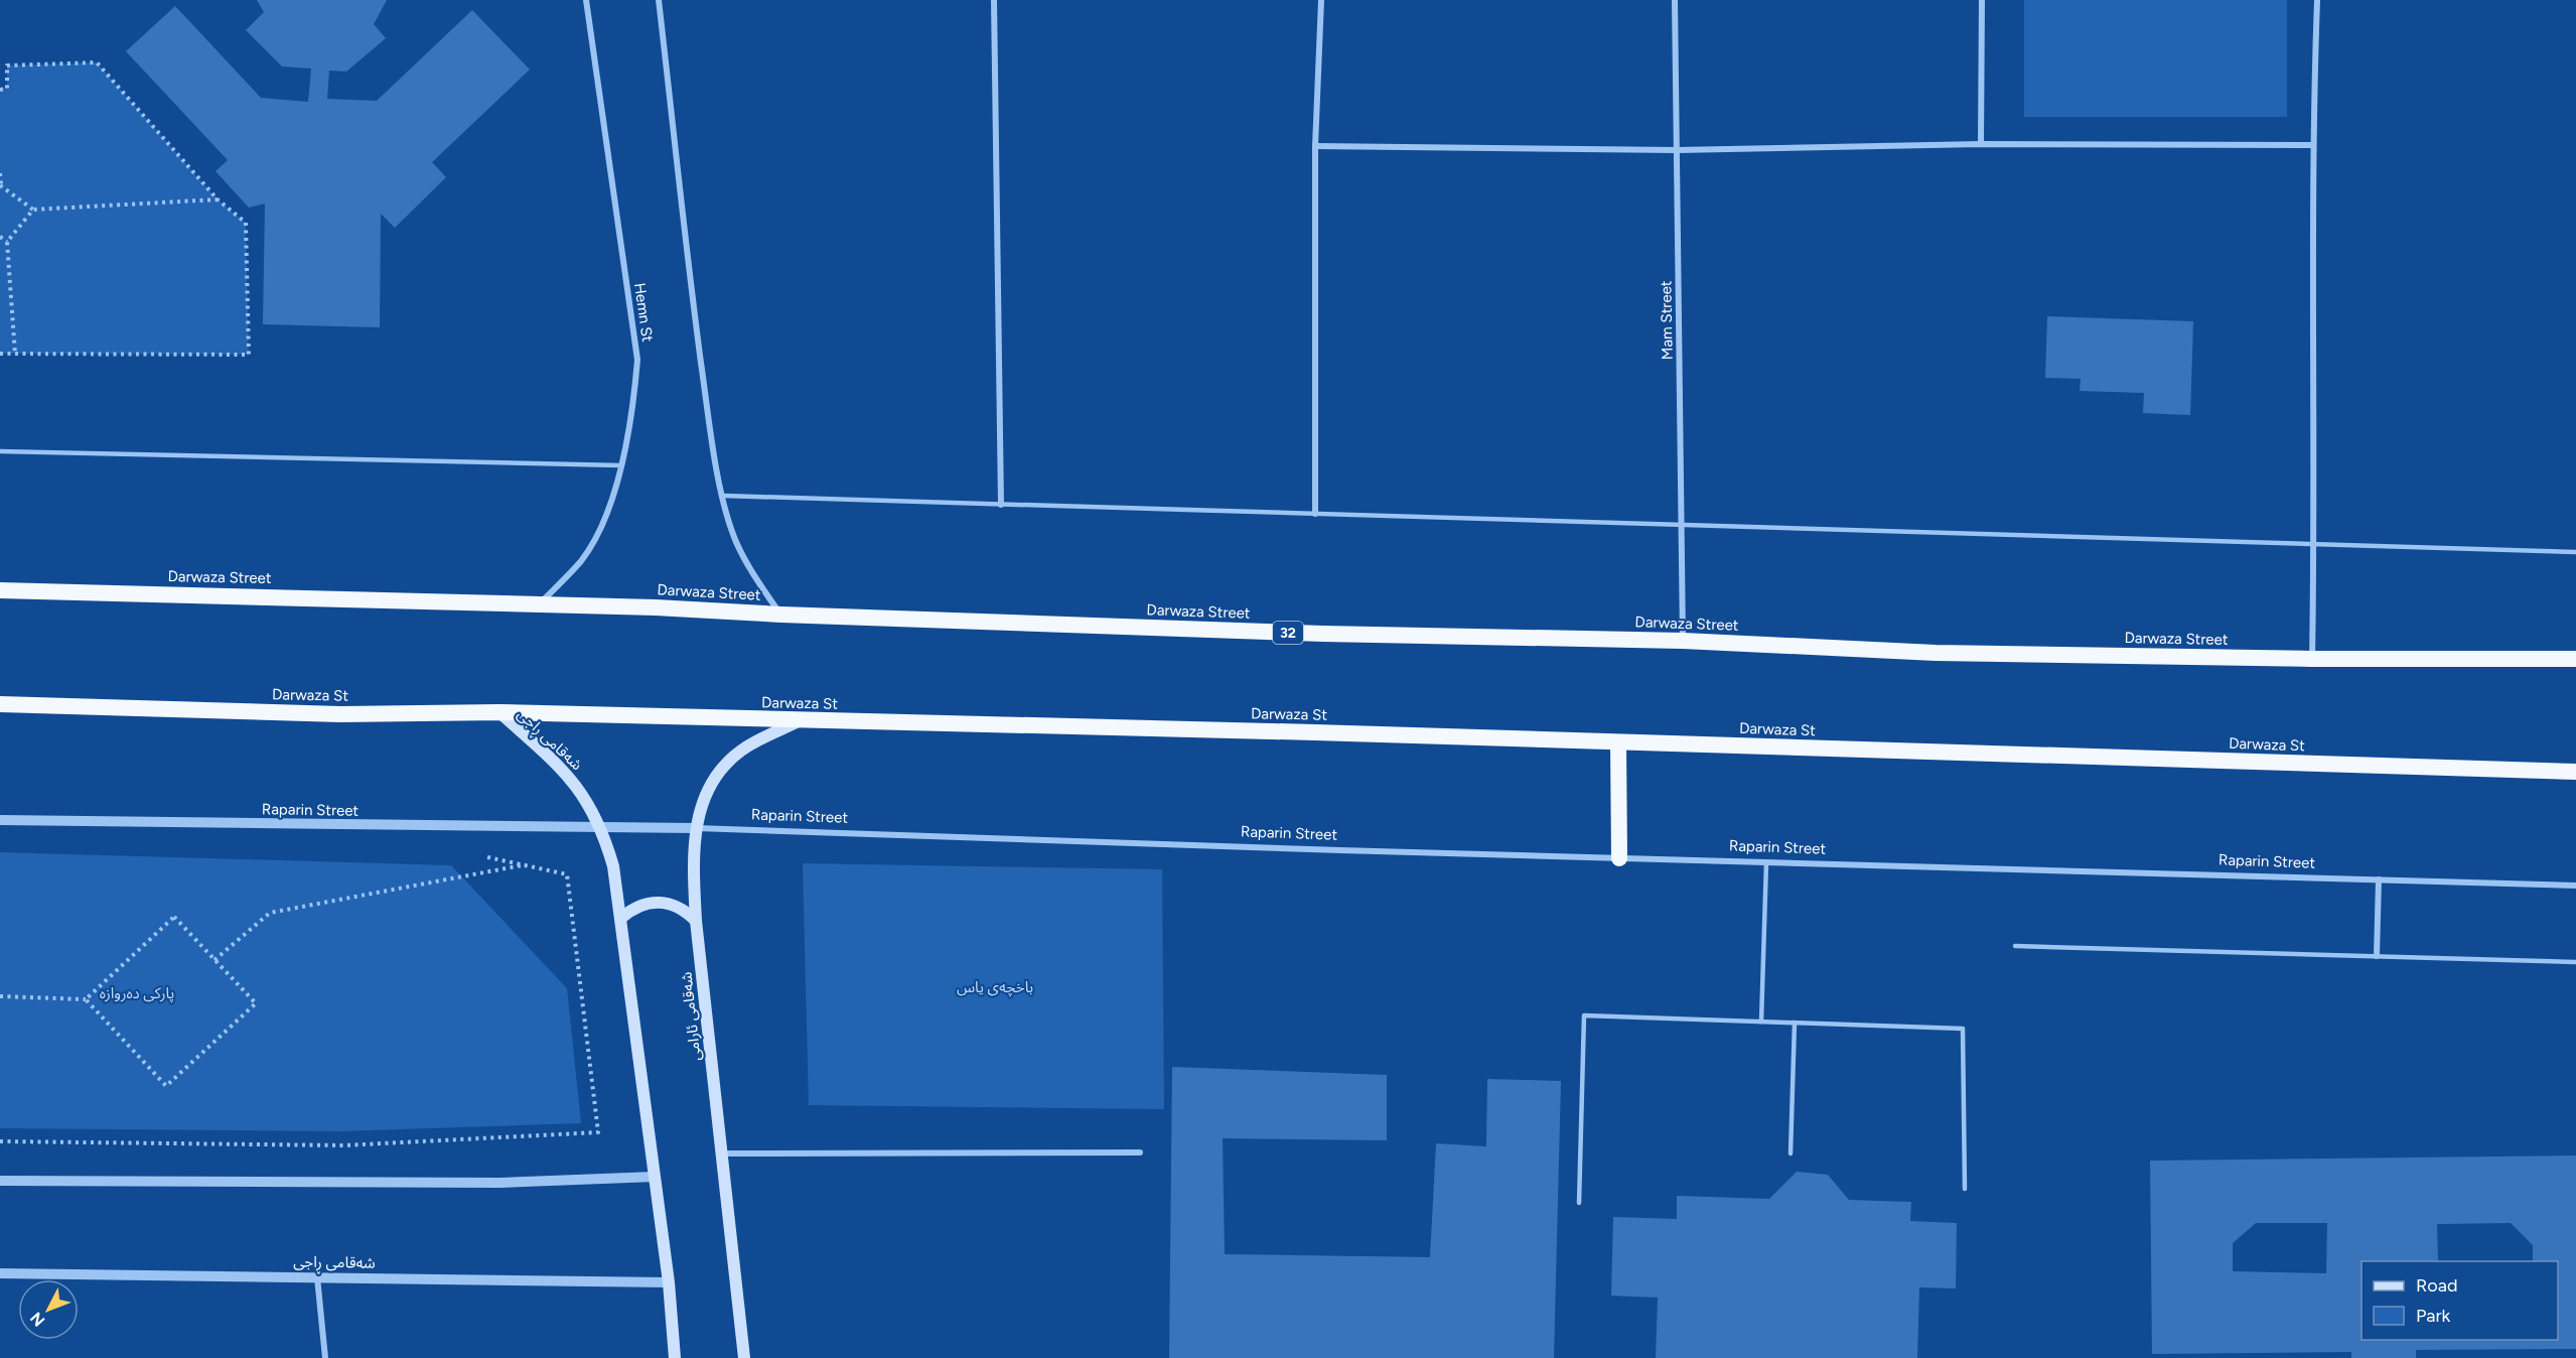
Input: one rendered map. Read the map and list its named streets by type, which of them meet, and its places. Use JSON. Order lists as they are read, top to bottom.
{
  "streets": {
    "highway": ["Darwaza Street", "32", "Darwaza St"],
    "main road": ["شەقامی ڕاجی", "شەقامی ئارامی"],
    "street": ["Hemn St", "Mam Street", "Raparin Street"]
  },
  "crossings": [
    ["Hemn St", "Darwaza Street"],
    ["Mam Street", "Darwaza Street"],
    ["Darwaza St", "شەقامی ڕاجی"],
    ["Darwaza St", "شەقامی ئارامی"],
    ["شەقامی ڕاجی", "Raparin Street"],
    ["Raparin Street", "شەقامی ئارامی"]
  ],
  "parks": ["باخچەی یاس", "پارکی دەروازە"],
  "legend": ["Road", "Park"],
  "north": "bottom left"
}
